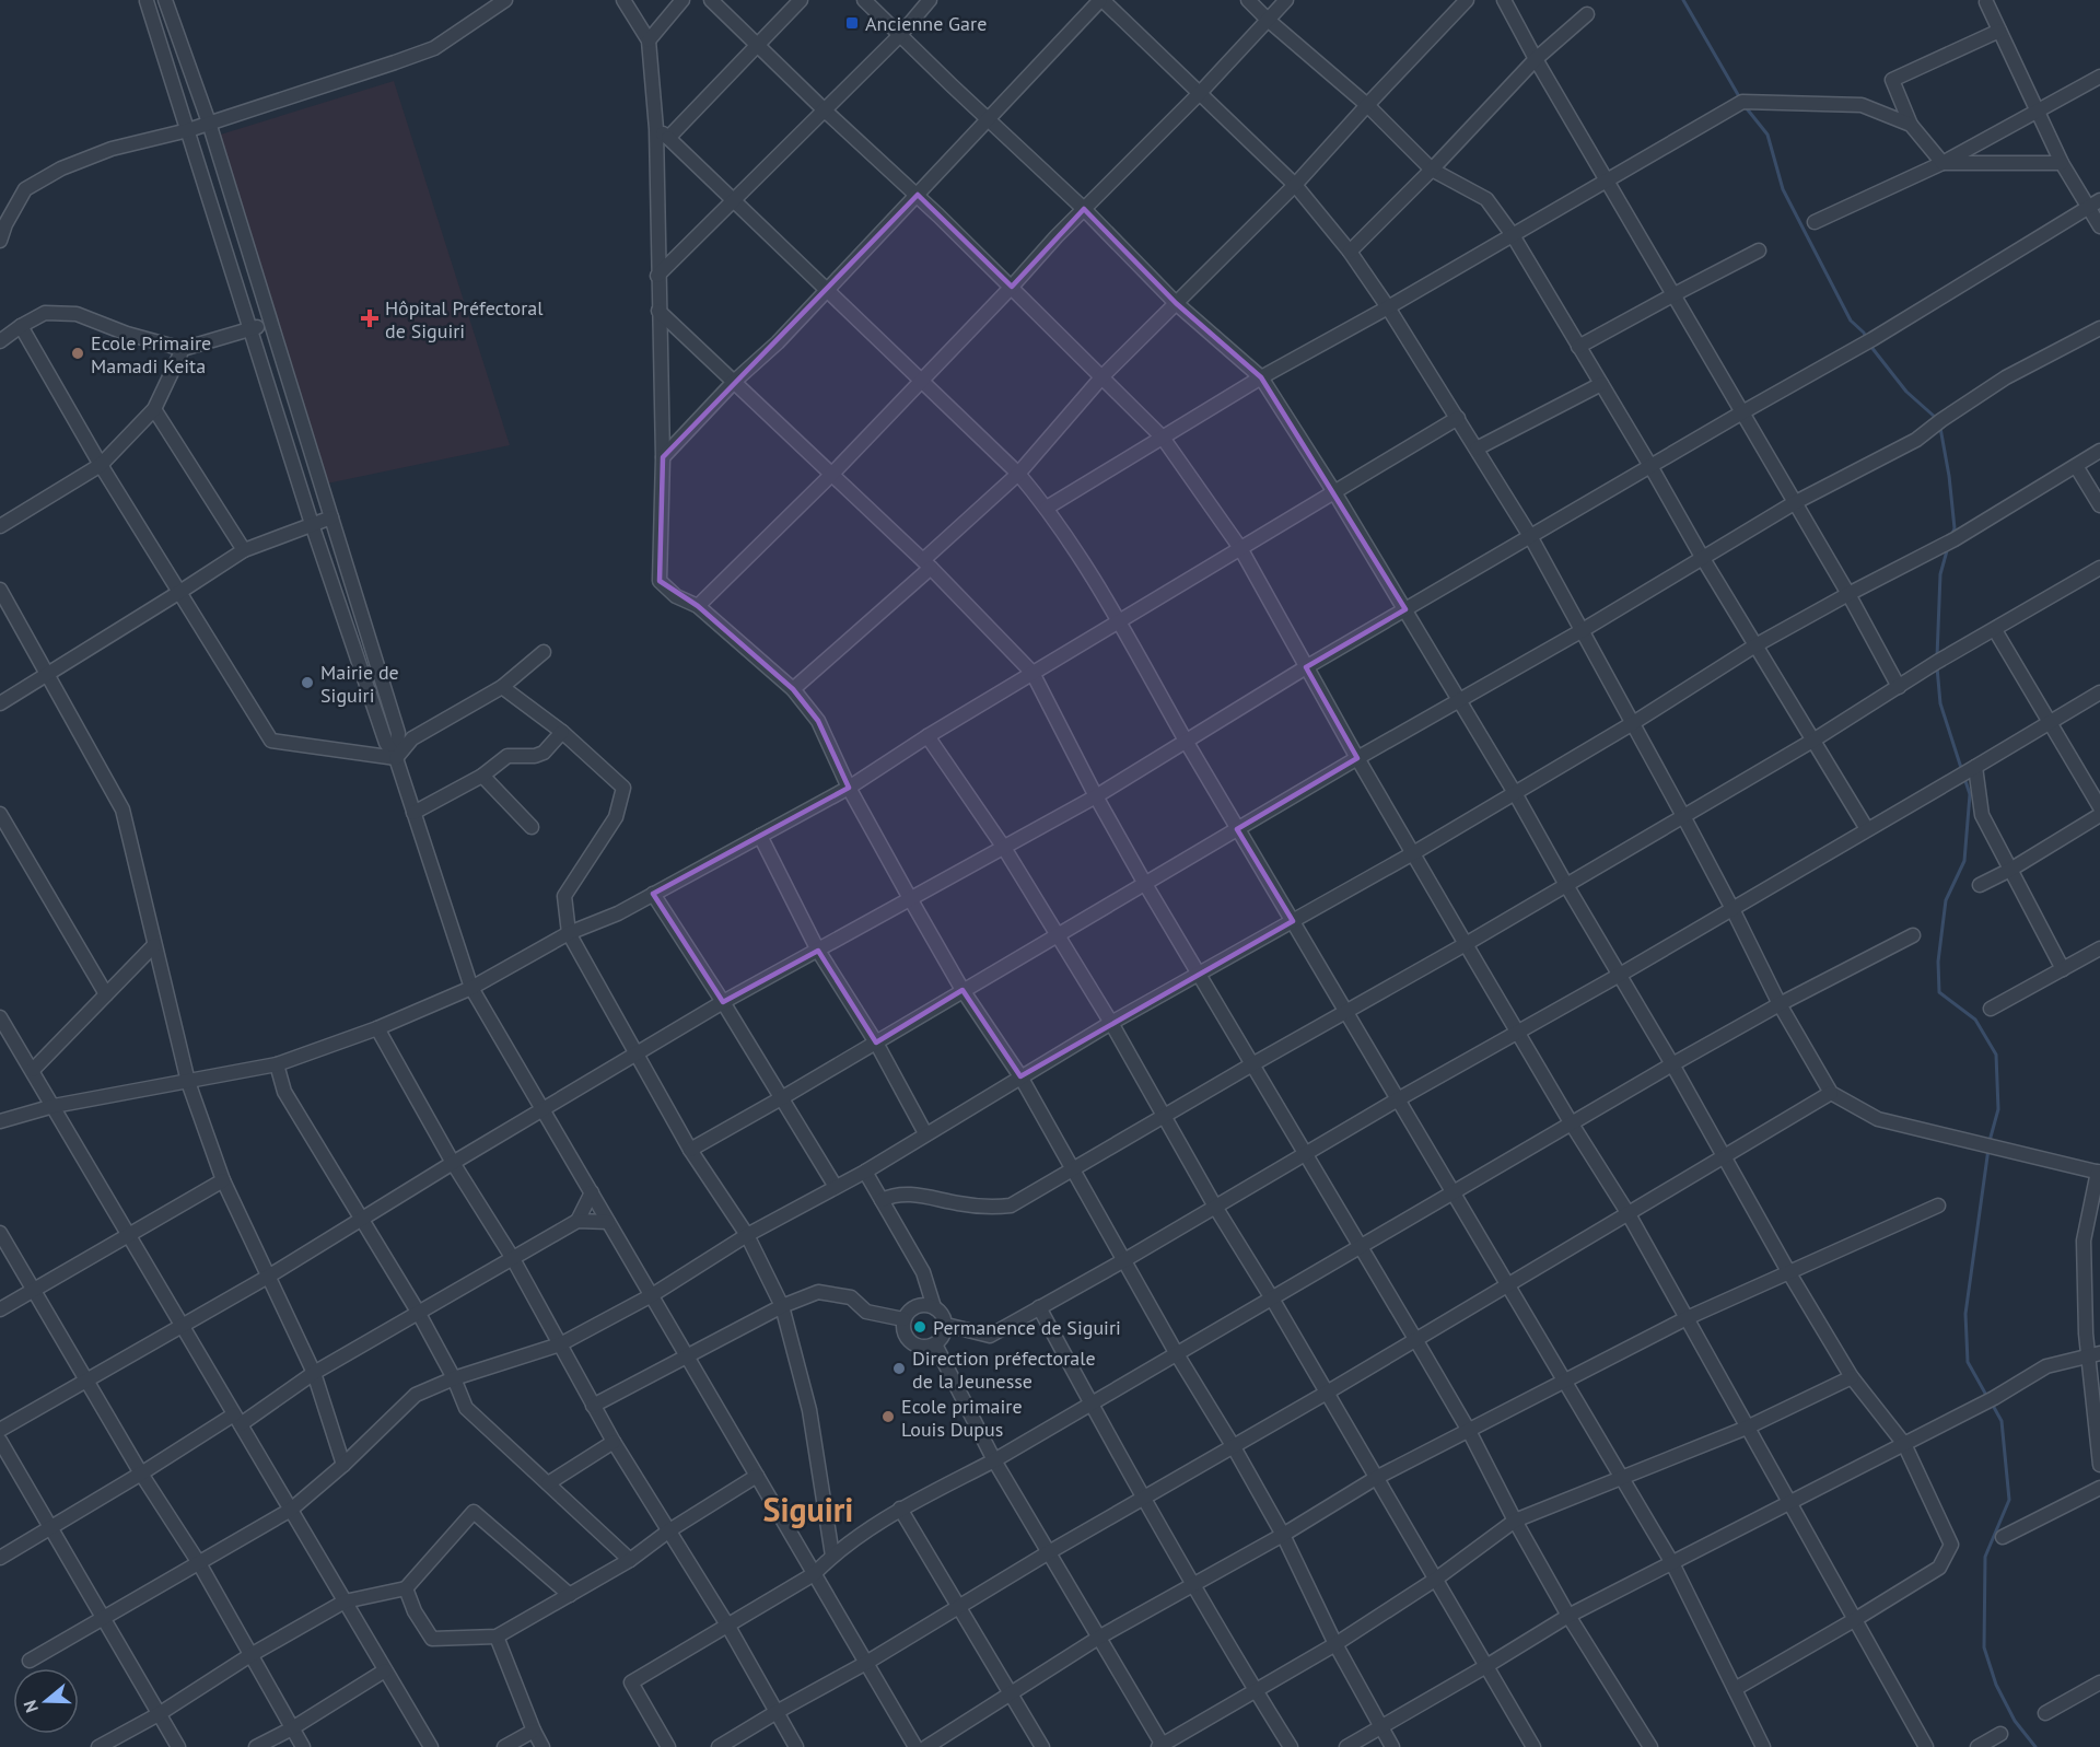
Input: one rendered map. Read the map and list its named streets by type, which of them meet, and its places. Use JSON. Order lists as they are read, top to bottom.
{
  "districts": ["Siguiri"],
  "places": {
    "transit": ["Ancienne Gare"],
    "health": ["Hôpital Préfectoral de Siguiri"],
    "other": [
      "Ecole Primaire Mamadi Keita",
      "Mairie de Siguiri",
      "Permanence de Siguiri",
      "Direction préfectorale de la Jeunesse",
      "Ecole primaire Louis Dupus"
    ]
  },
  "north": "left"
}
